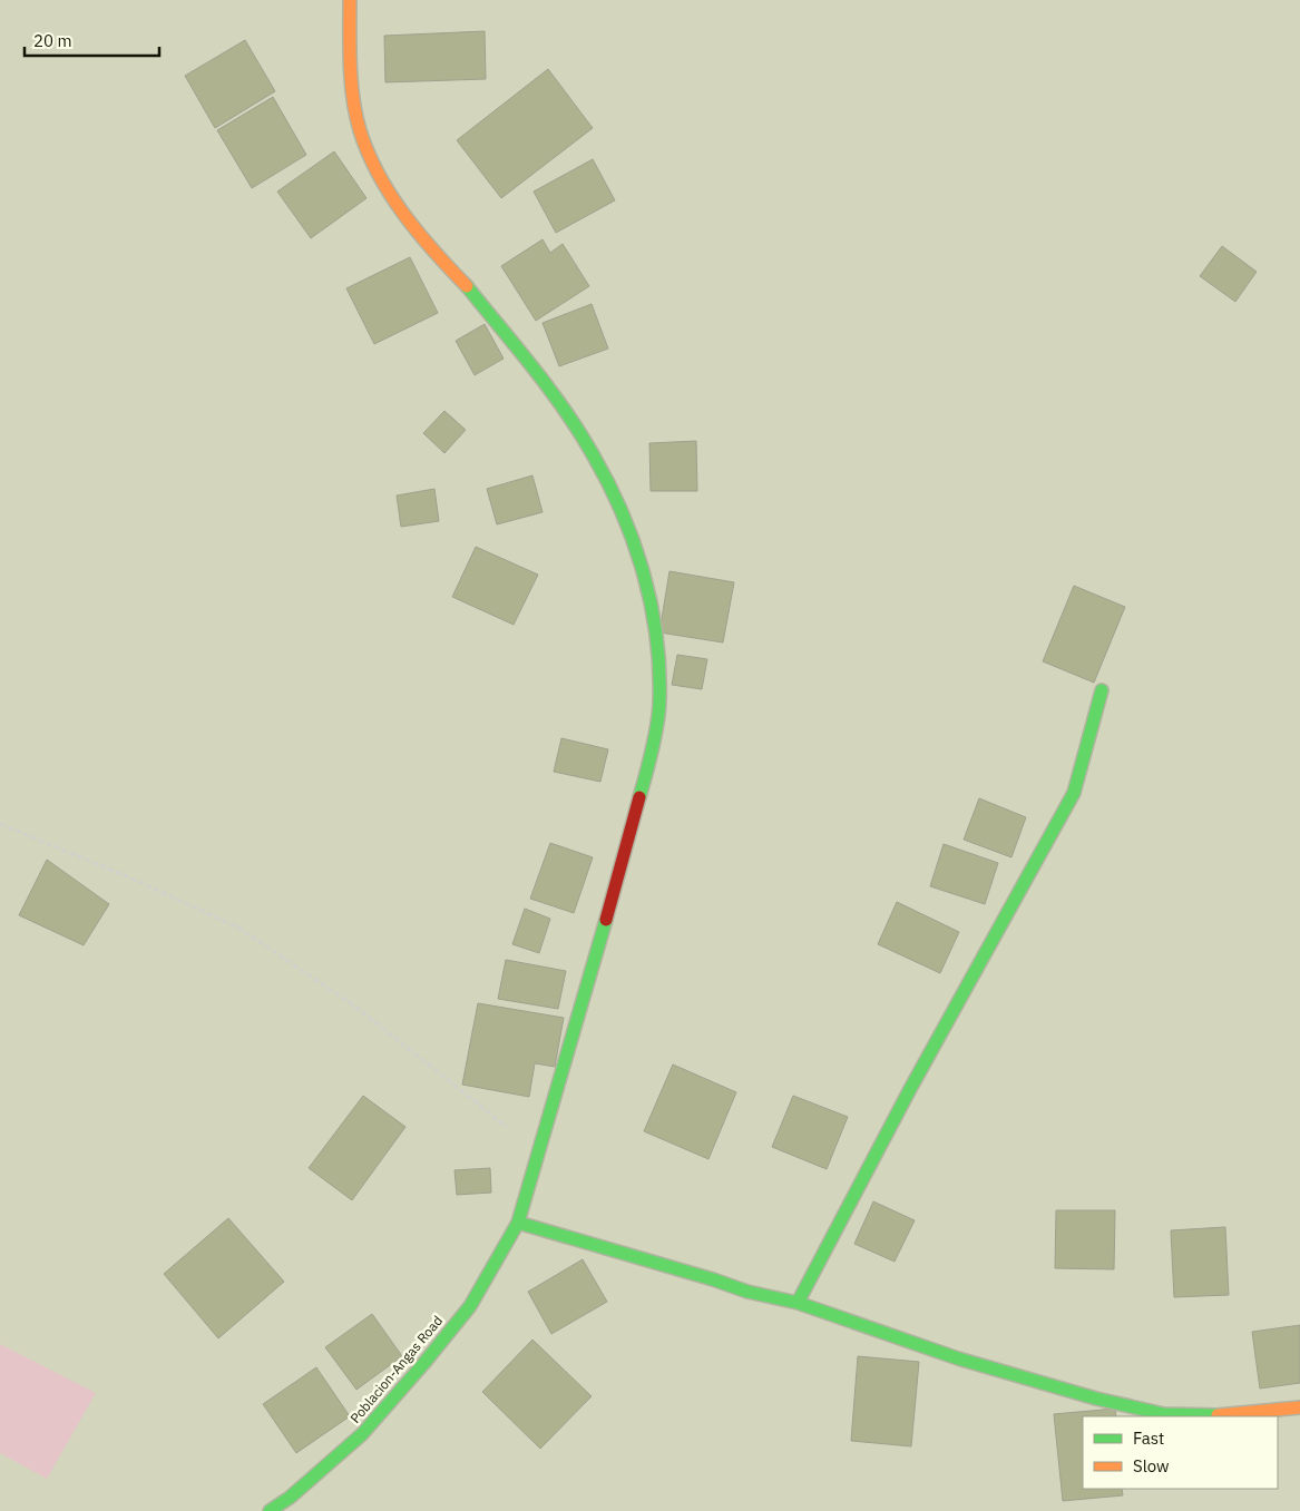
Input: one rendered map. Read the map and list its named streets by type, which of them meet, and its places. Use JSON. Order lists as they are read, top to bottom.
{
  "streets": {
    "street": ["Poblacion-Angas Road"]
  },
  "legend": ["Fast", "Slow"],
  "scale_bar": "20 m"
}
